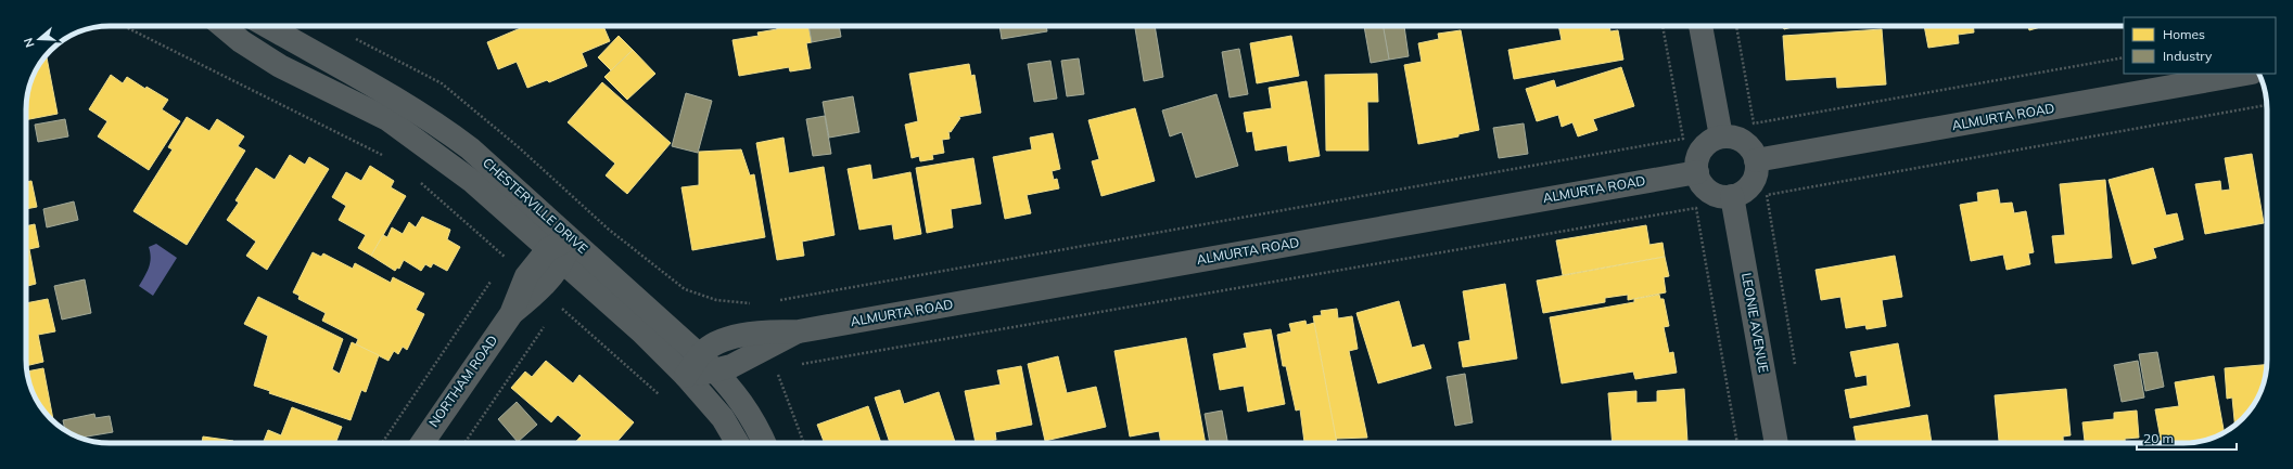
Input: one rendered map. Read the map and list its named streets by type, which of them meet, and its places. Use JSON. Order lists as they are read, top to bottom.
{
  "streets": {
    "street": [
      "ALMURTA ROAD",
      "CHESTERVILLE DRIVE",
      "LEONIE AVENUE",
      "NORTHAM ROAD"
    ]
  },
  "crossings": [
    ["ALMURTA ROAD", "CHESTERVILLE DRIVE"],
    ["ALMURTA ROAD", "LEONIE AVENUE"],
    ["CHESTERVILLE DRIVE", "NORTHAM ROAD"]
  ],
  "legend": ["Homes", "Industry"],
  "scale_bar": "20 m",
  "north": "left"
}
